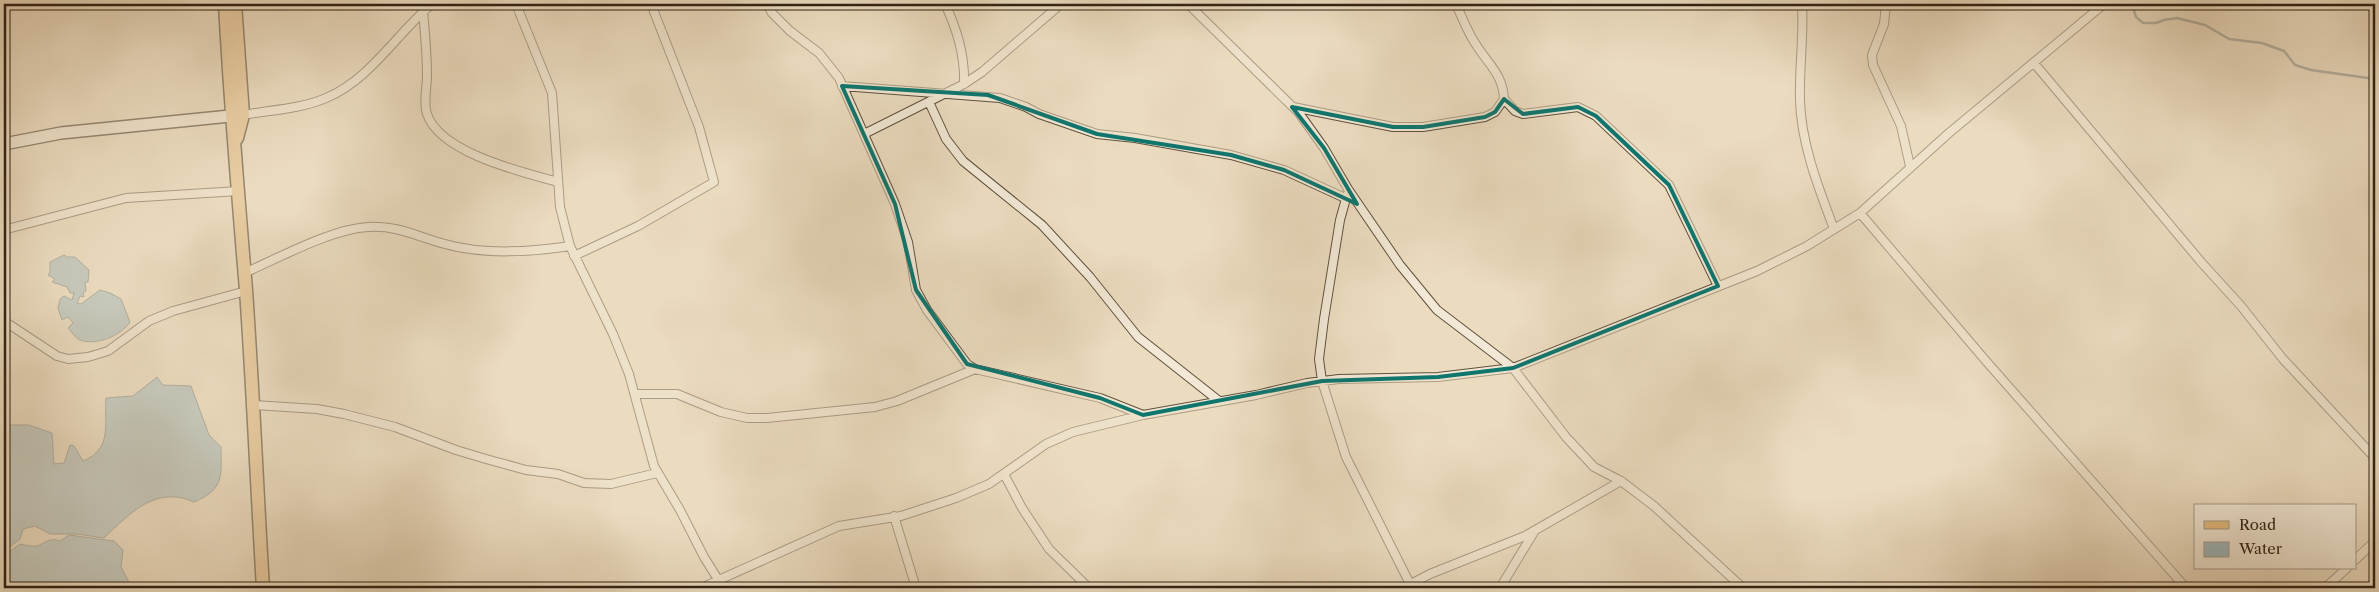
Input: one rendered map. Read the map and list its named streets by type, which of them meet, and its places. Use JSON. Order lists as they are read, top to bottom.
{
  "legend": ["Road", "Water"]
}
